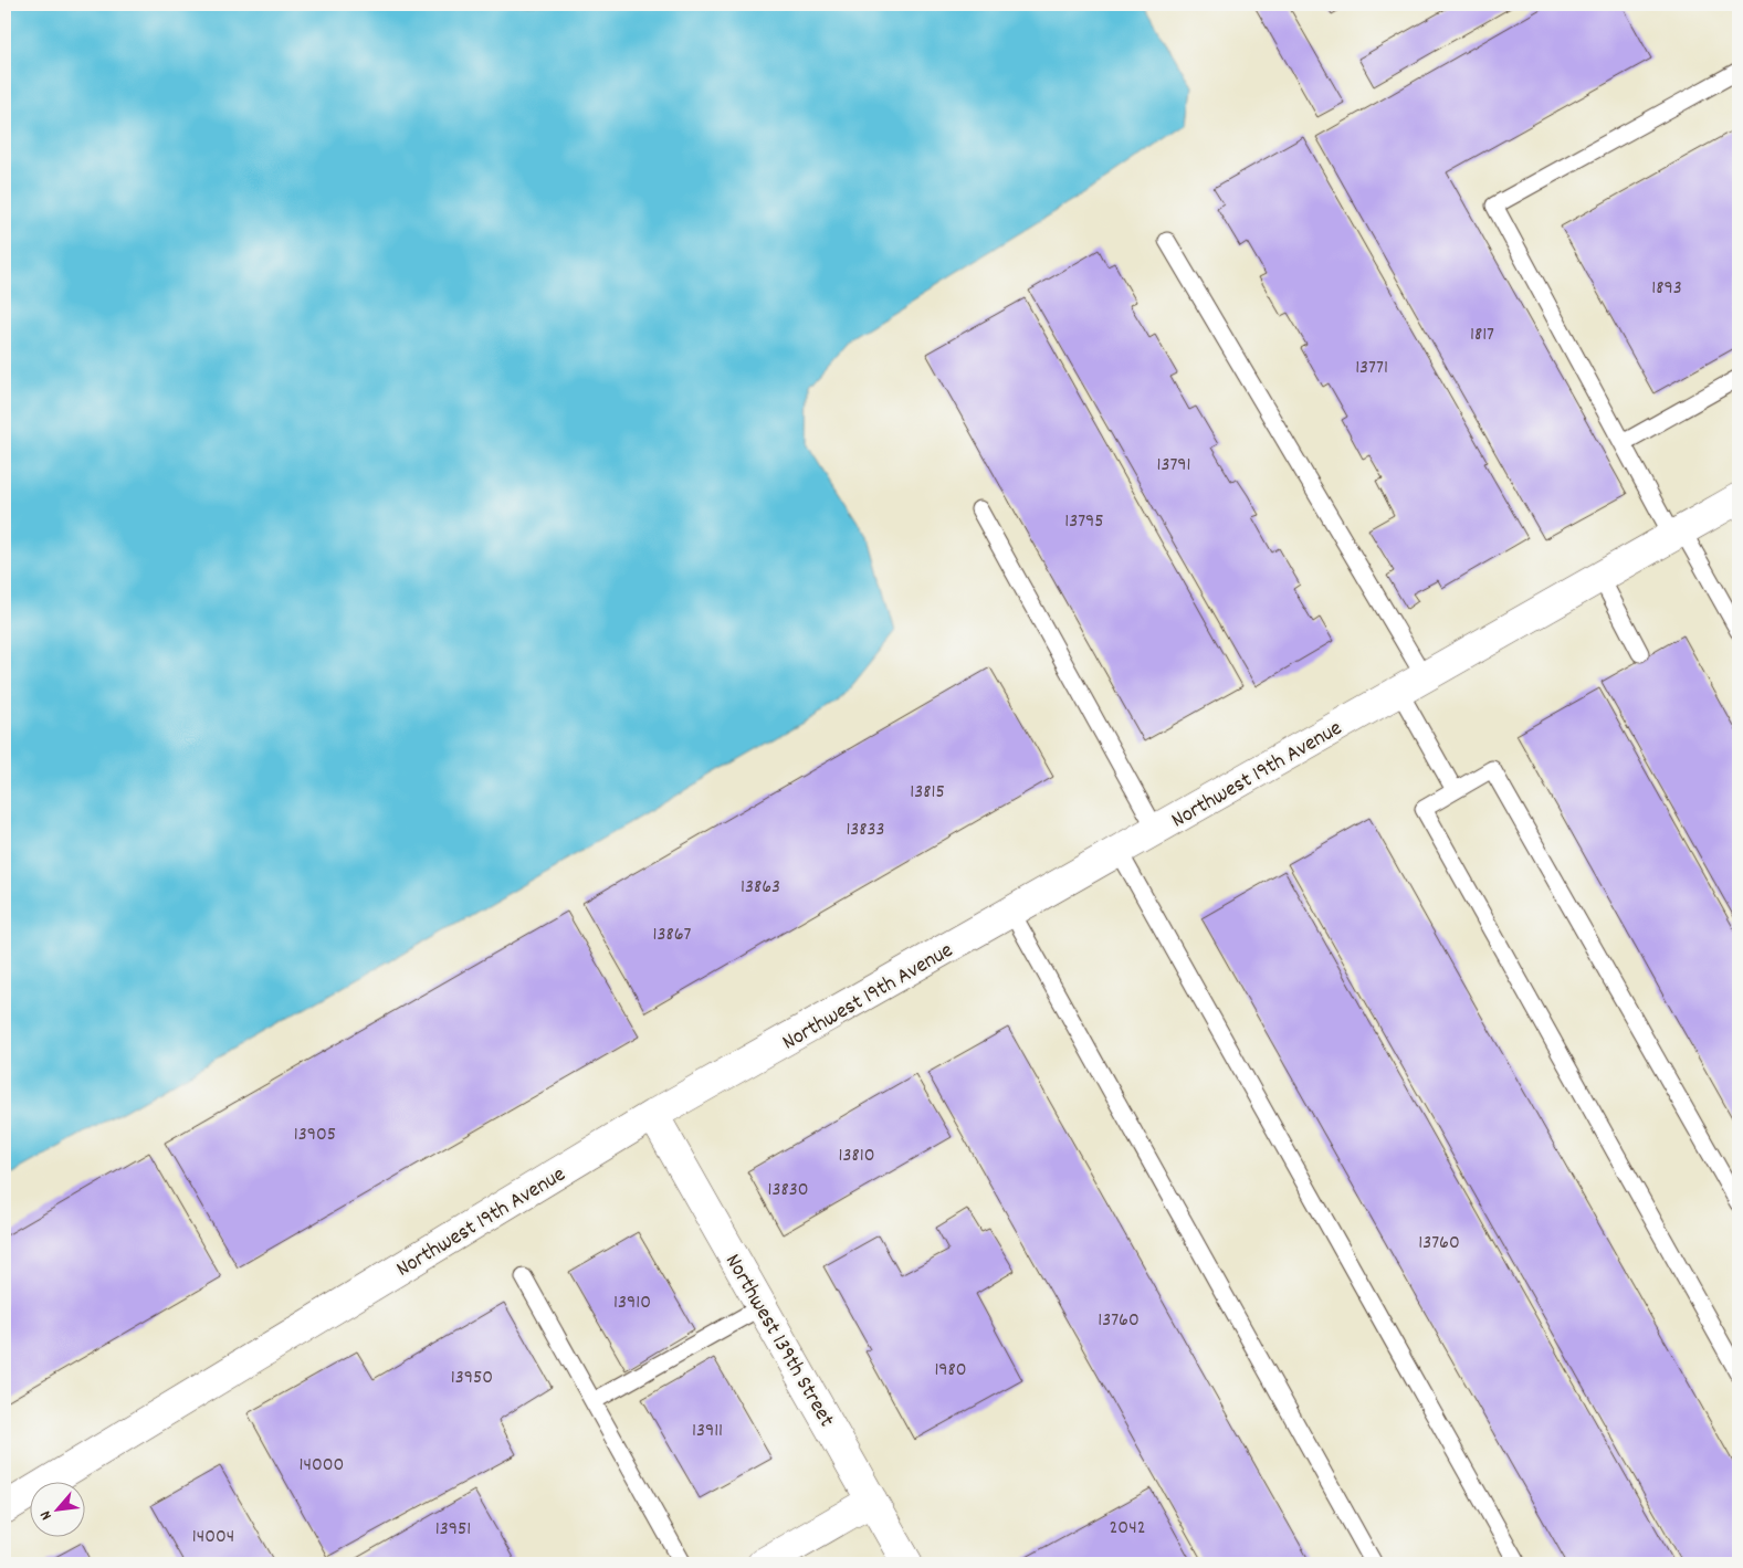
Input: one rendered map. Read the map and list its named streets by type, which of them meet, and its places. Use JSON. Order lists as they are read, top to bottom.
{
  "streets": {
    "street": ["Northwest 19th Avenue", "Northwest 139th Street"]
  },
  "crossings": [
    ["Northwest 19th Avenue", "Northwest 139th Street"]
  ],
  "house_numbers": [
    "1893",
    "1817",
    "13771",
    "13791",
    "13795",
    "13815",
    "13833",
    "13863",
    "13867",
    "13905",
    "13810",
    "13830",
    "13760",
    "13910",
    "13760",
    "1980",
    "13950",
    "13911",
    "14000",
    "2042",
    "13951",
    "14004"
  ],
  "north": "bottom left"
}
